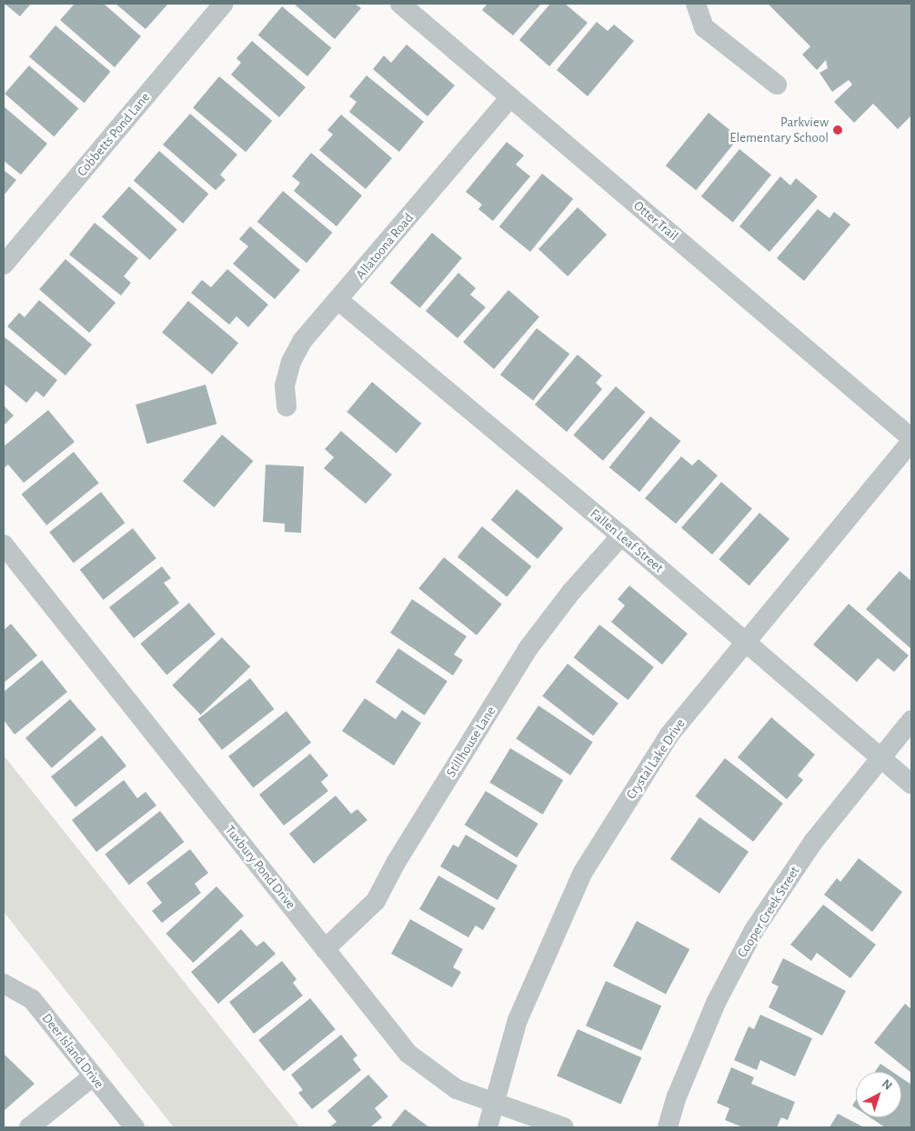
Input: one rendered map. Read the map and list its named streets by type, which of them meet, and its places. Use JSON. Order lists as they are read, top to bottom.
{
  "streets": {
    "street": [
      "Cobbetts Pond Lane",
      "Otter Trail",
      "Allatoona Road",
      "Fallen Leaf Street",
      "Stillhouse Lane",
      "Crystal Lake Drive",
      "Tuxbury Pond Drive",
      "Cooper Creek Street",
      "Deer Island Drive"
    ]
  },
  "crossings": [
    ["Otter Trail", "Allatoona Road"],
    ["Otter Trail", "Crystal Lake Drive"],
    ["Allatoona Road", "Fallen Leaf Street"],
    ["Fallen Leaf Street", "Stillhouse Lane"],
    ["Fallen Leaf Street", "Crystal Lake Drive"],
    ["Fallen Leaf Street", "Cooper Creek Street"],
    ["Stillhouse Lane", "Tuxbury Pond Drive"],
    ["Crystal Lake Drive", "Tuxbury Pond Drive"]
  ],
  "places": ["Parkview Elementary School"],
  "north": "top right"
}
